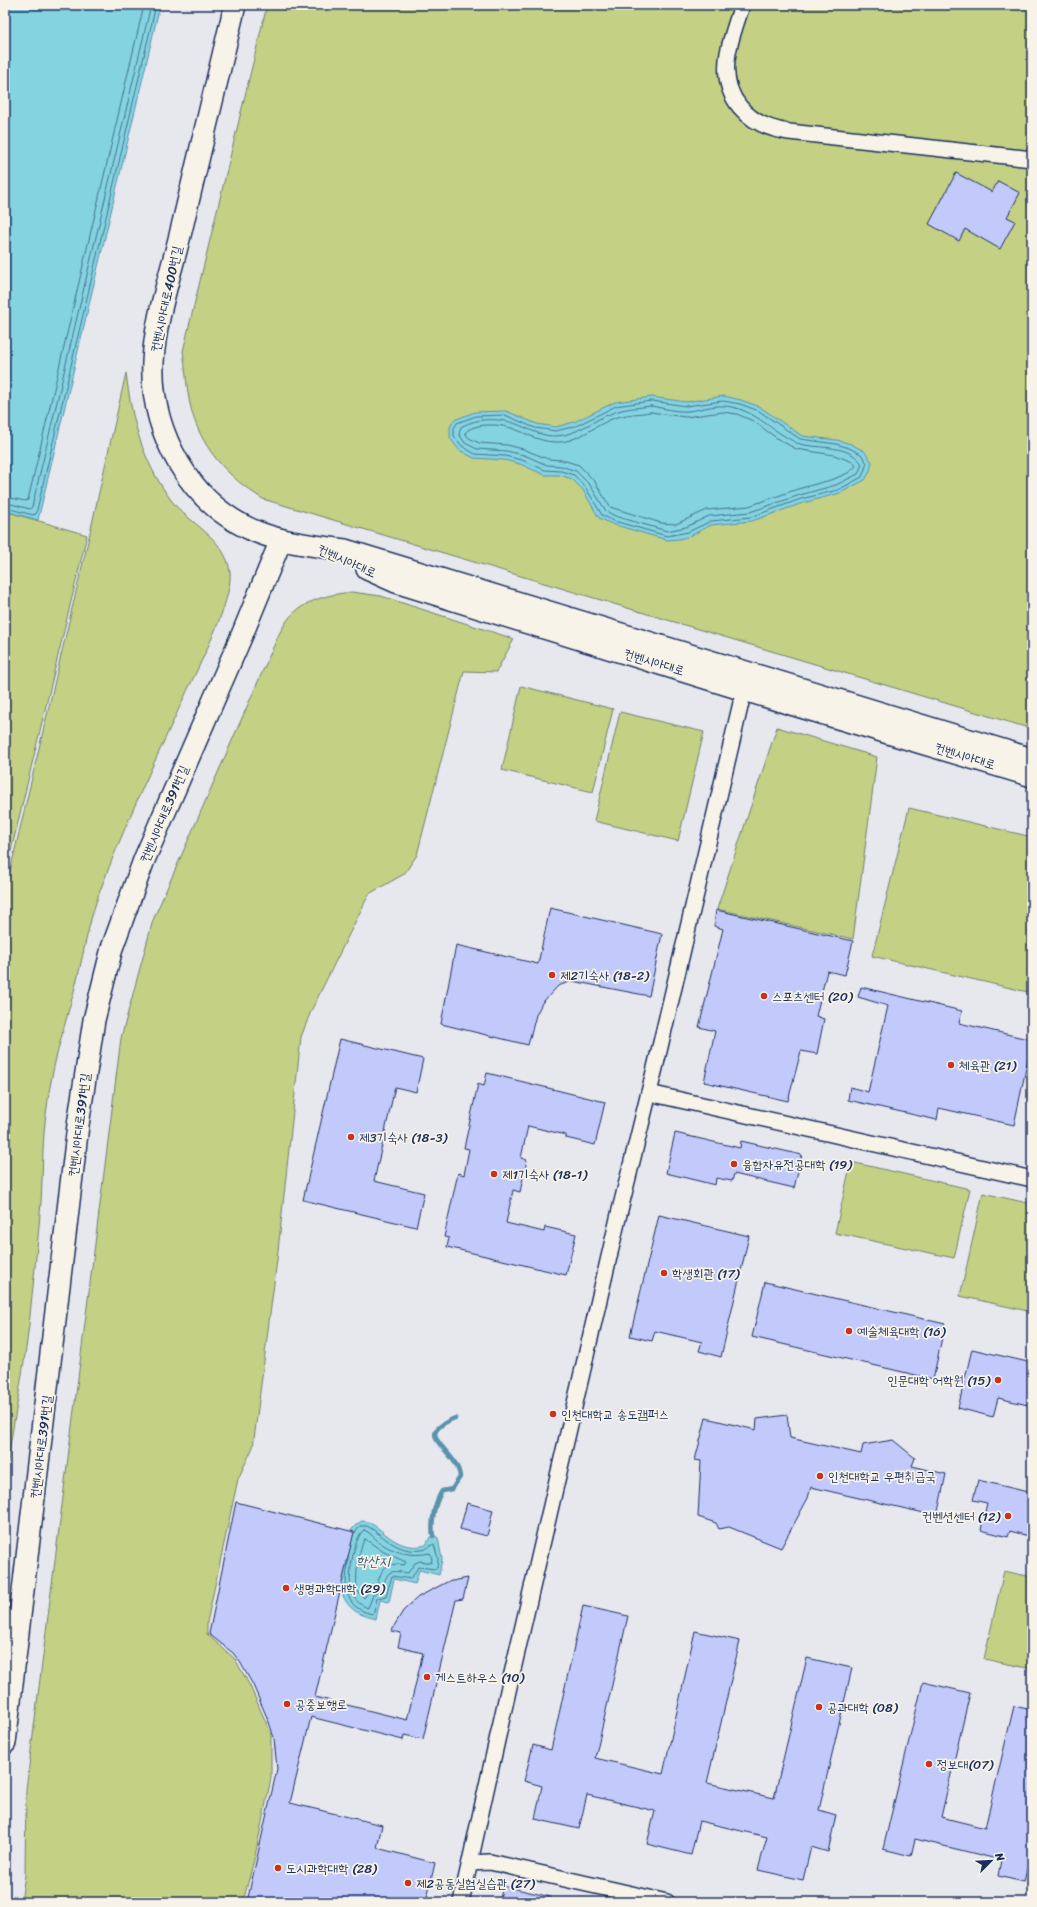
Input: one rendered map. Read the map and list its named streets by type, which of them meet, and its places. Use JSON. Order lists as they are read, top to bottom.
{
  "streets": {
    "street": ["컨벤시아대로400번길", "컨벤시아대로", "컨벤시아대로391번길"]
  },
  "crossings": [
    ["컨벤시아대로400번길", "컨벤시아대로"],
    ["컨벤시아대로400번길", "컨벤시아대로391번길"]
  ],
  "water": ["학산지"],
  "places": [
    "제2기숙사 (18-2)",
    "스포츠센터 (20)",
    "체육관 (21)",
    "제3기숙사 (18-3)",
    "융합자유전공대학 (19)",
    "제1기숙사 (18-1)",
    "학생회관 (17)",
    "예술체육대학 (16)",
    "인문대학 어학원 (15)",
    "인천대학교 송도캠퍼스",
    "인천대학교 우편취급국",
    "컨벤션센터 (12)",
    "생명과학대학 (29)",
    "게스트하우스 (10)",
    "공중보행로",
    "공과대학 (08)",
    "정보대(07)",
    "도시과학대학 (28)",
    "제2공동실험실습관 (27)"
  ],
  "north": "top right"
}
